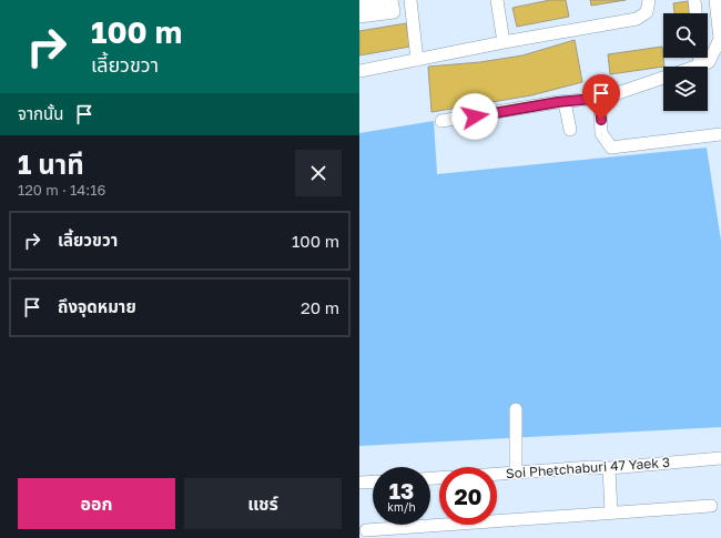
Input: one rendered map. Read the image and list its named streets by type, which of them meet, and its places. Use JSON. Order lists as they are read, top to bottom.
{
  "streets": {
    "street": ["Soi Phetchaburi 47 Yaek 3"]
  },
  "page": {
    "turn": ["100 m", "เลี้ยวขวา"],
    "then": "จากนั้น",
    "heading": ["1 นาที", "120 m · 14:16"],
    "list": [
      {
        "name": "เลี้ยวขวา",
        "value": "100 m"
      },
      {
        "name": "ถึงจุดหมาย",
        "value": "20 m"
      }
    ],
    "speed": "13 km/h",
    "limit": "20",
    "buttons": ["ออก", "แชร์"]
  }
}
